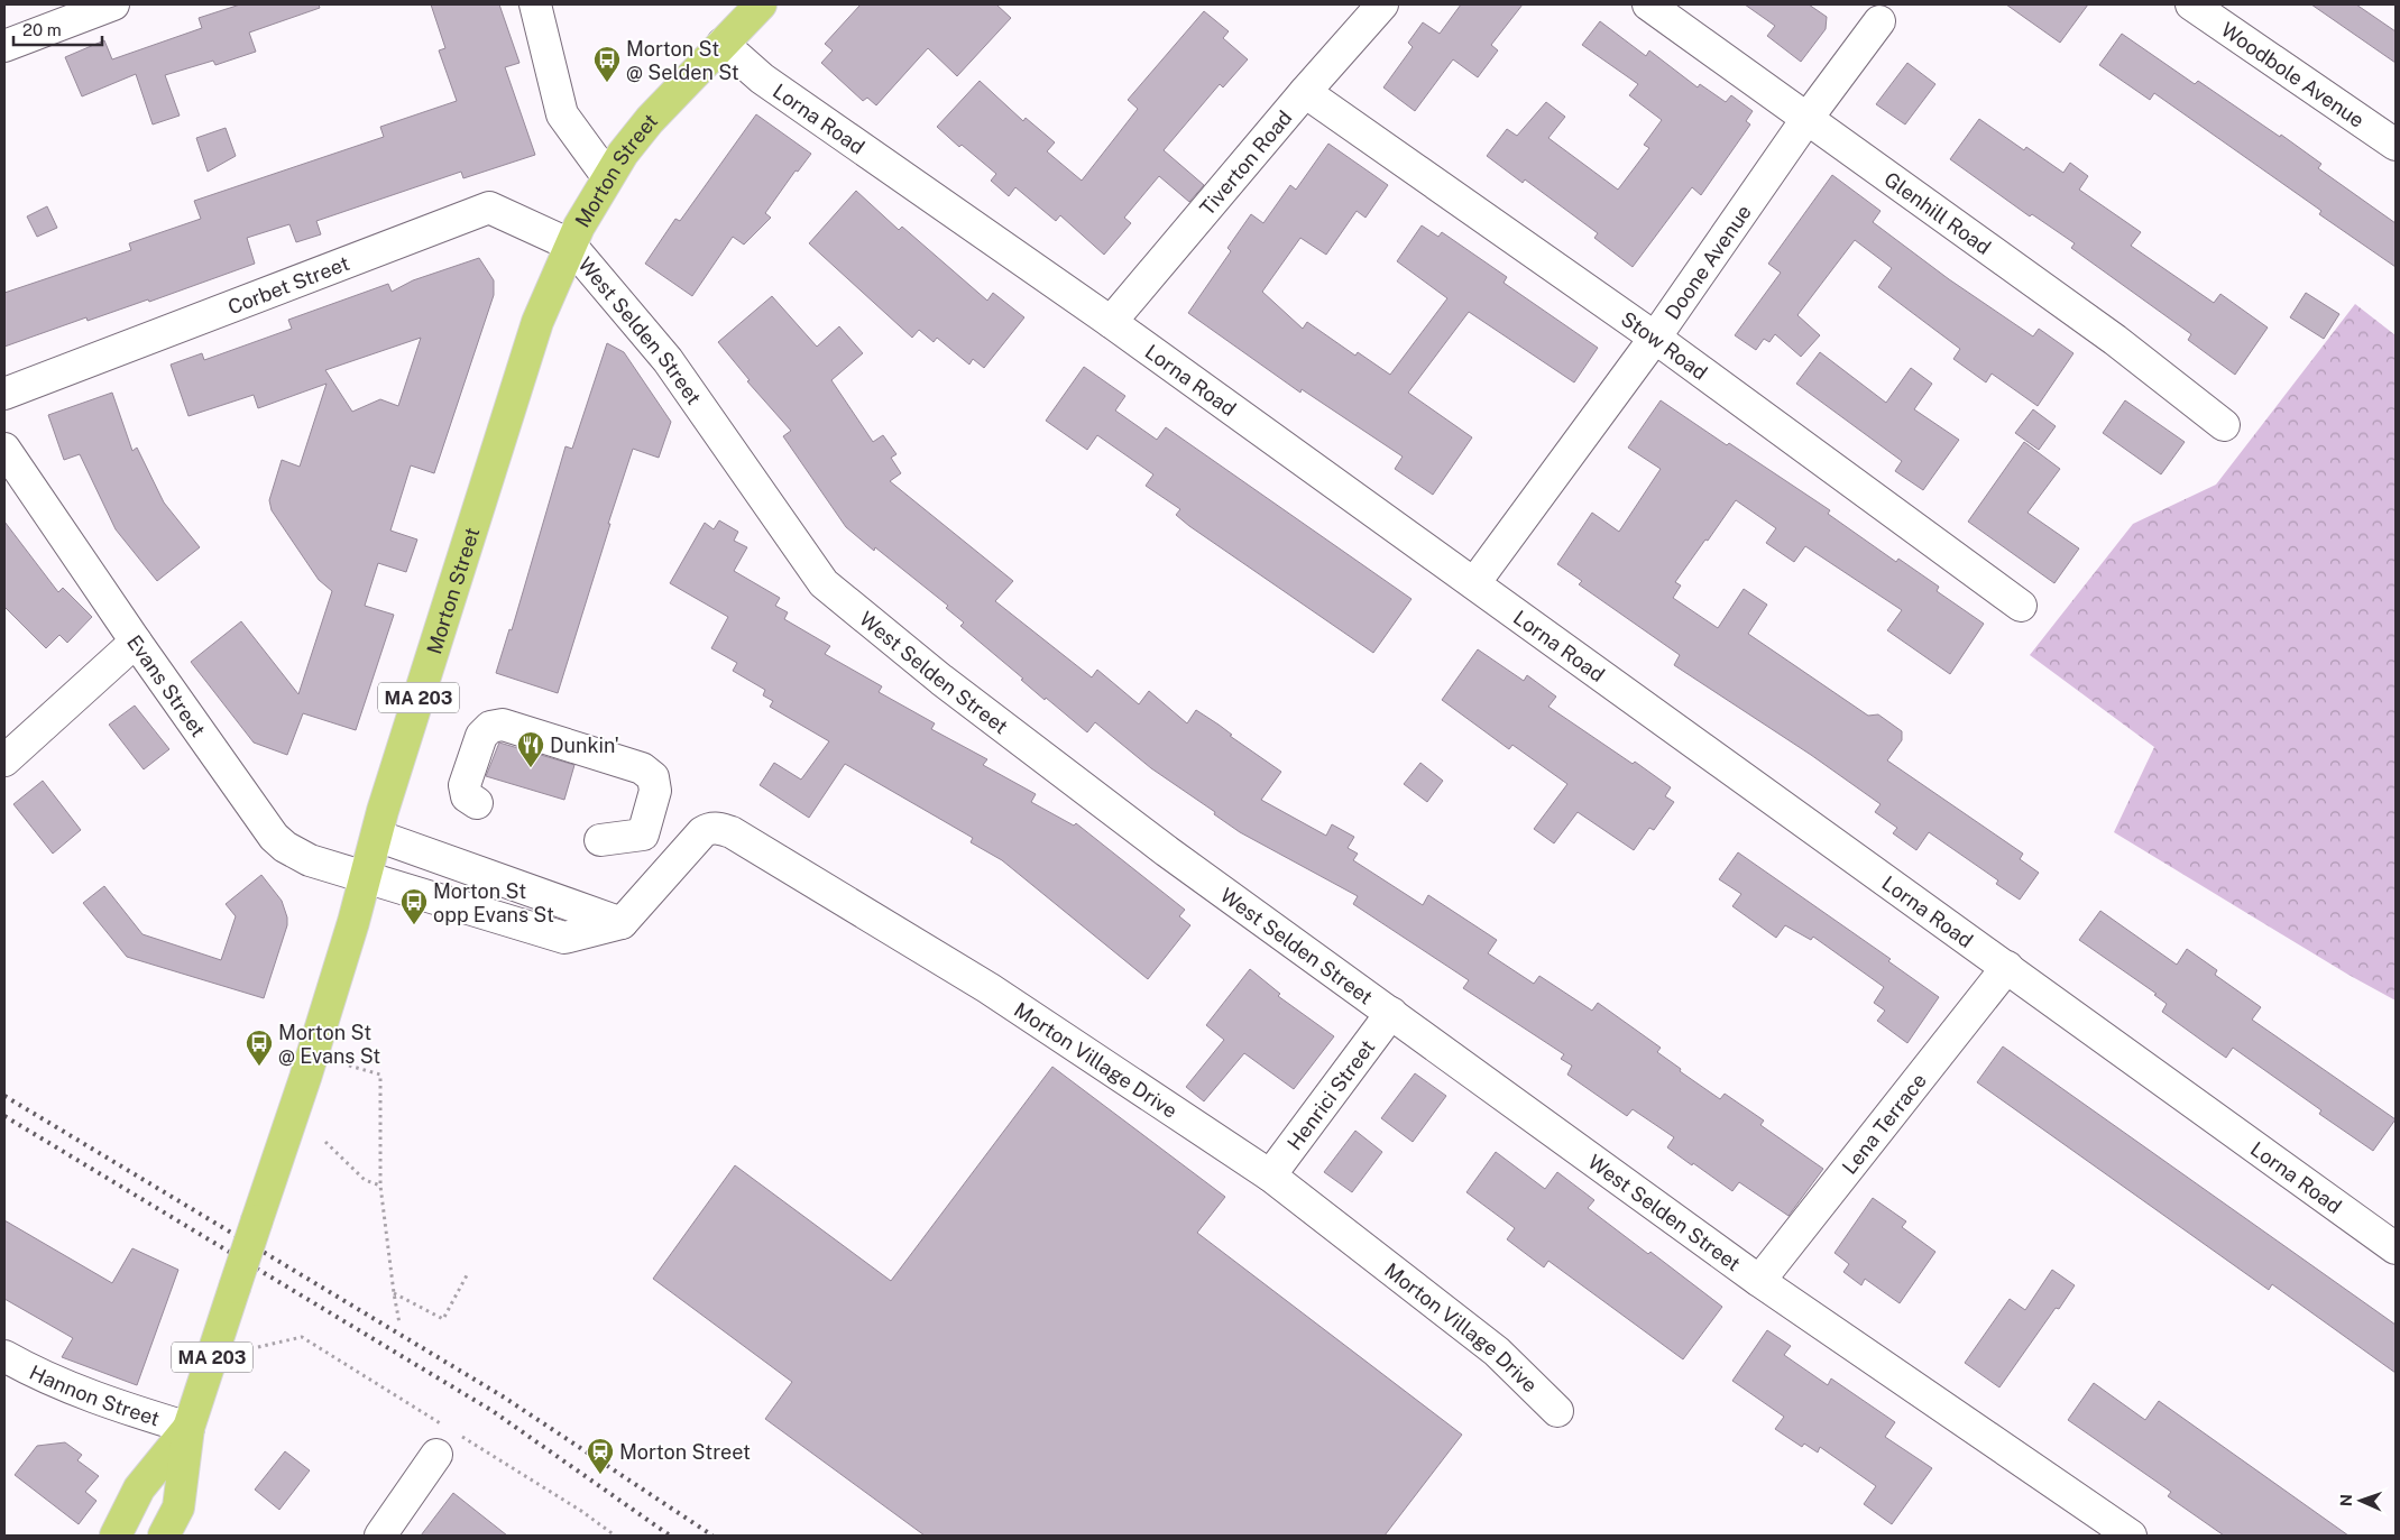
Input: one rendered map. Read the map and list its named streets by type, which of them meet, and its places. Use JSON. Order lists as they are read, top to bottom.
{
  "streets": {
    "highway": ["Morton Street", "MA 203"],
    "street": [
      "Woodbole Avenue",
      "Lorna Road",
      "Tiverton Road",
      "Glenhill Road",
      "Doone Avenue",
      "Corbet Street",
      "West Selden Street",
      "Stow Road",
      "Evans Street",
      "Morton Village Drive",
      "Henrici Street",
      "Lena Terrace",
      "Hannon Street"
    ]
  },
  "crossings": [
    ["Lorna Road", "Tiverton Road"],
    ["Lorna Road", "Morton Street"],
    ["Lorna Road", "Doone Avenue"],
    ["Lorna Road", "Lena Terrace"],
    ["Tiverton Road", "Stow Road"],
    ["Morton Street", "Corbet Street"],
    ["Morton Street", "West Selden Street"],
    ["Morton Street", "Evans Street"],
    ["Morton Street", "Hannon Street"],
    ["Glenhill Road", "Doone Avenue"],
    ["Doone Avenue", "Stow Road"],
    ["Corbet Street", "West Selden Street"],
    ["West Selden Street", "Henrici Street"],
    ["West Selden Street", "Lena Terrace"],
    ["Morton Village Drive", "Henrici Street"]
  ],
  "places": {
    "bus stop": ["Morton St @ Selden St", "Morton St opp Evans St", "Morton St @ Evans St"],
    "restaurant": ["Dunkin'"],
    "station": ["Morton Street"]
  },
  "scale_bar": "20 m",
  "north": "left"
}
